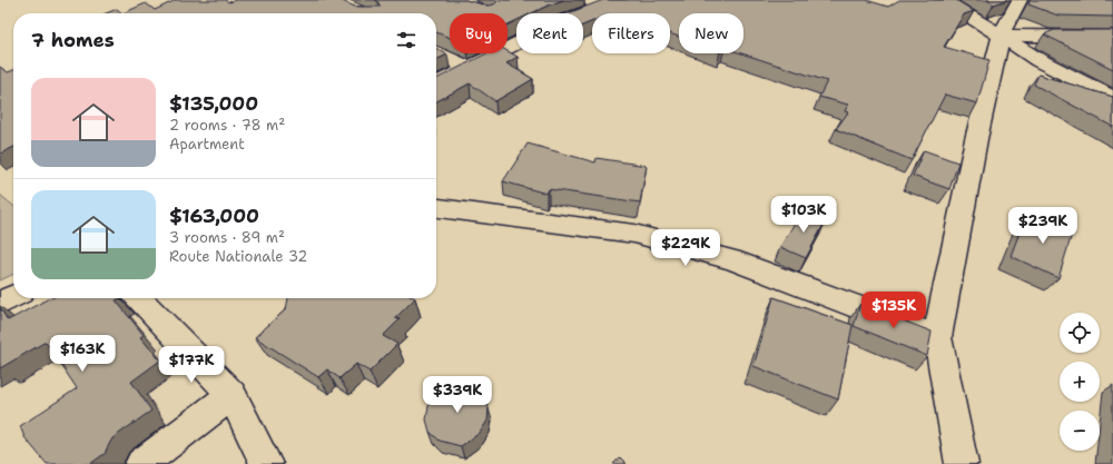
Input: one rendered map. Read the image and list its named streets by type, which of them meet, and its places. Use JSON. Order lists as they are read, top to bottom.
{
  "page": {
    "chip": [
      "Buy",
      "Rent",
      "Filters",
      "New"
    ],
    "heading": "7 homes",
    "list": [
      {
        "name": "$135,000",
        "note": "2 rooms · 78 m² · Apartment"
      },
      {
        "name": "$163,000",
        "note": "3 rooms · 89 m² · Route Nationale 32"
      }
    ],
    "price": [
      "$103K",
      "$239K",
      "$229K",
      "$135K",
      "$163K",
      "$177K",
      "$339K"
    ],
    "map_buttons": ["+", "−"]
  }
}
